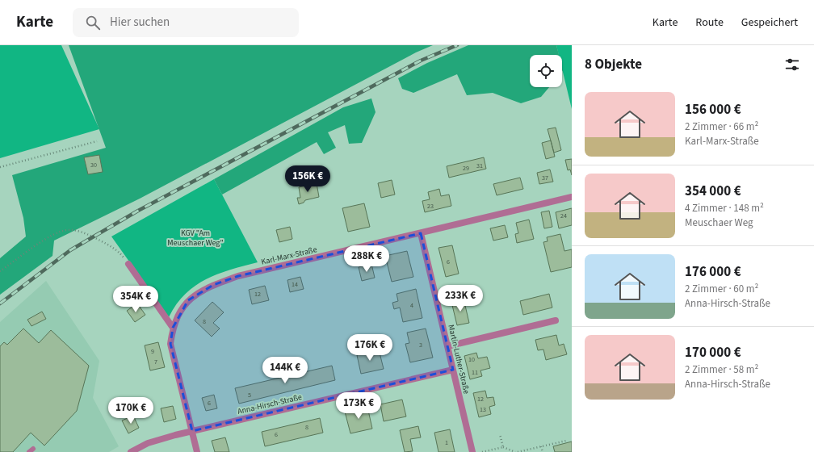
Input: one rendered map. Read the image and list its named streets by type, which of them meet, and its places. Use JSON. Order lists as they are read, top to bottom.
{
  "streets": {
    "street": ["Karl-Marx-Straße", "Martin-Luther-Straße", "Anna-Hirsch-Straße"]
  },
  "crossings": [
    ["Karl-Marx-Straße", "Martin-Luther-Straße"],
    ["Karl-Marx-Straße", "Anna-Hirsch-Straße"],
    ["Martin-Luther-Straße", "Anna-Hirsch-Straße"]
  ],
  "parks": ["KGV \"Am Meuschaer Weg\""],
  "house_numbers": [
    "30",
    "31",
    "29",
    "37",
    "23",
    "24",
    "6",
    "14",
    "12",
    "4",
    "8",
    "3",
    "9",
    "10",
    "7",
    "11",
    "5",
    "12",
    "6",
    "13",
    "8",
    "6",
    "1"
  ],
  "page": {
    "header": "Karte",
    "search": "Hier suchen",
    "nav": ["Karte", "Route", "Gespeichert"],
    "heading": "8 Objekte",
    "list": [
      {
        "name": "156 000 €",
        "note": "2 Zimmer · 66 m² · Karl-Marx-Straße"
      },
      {
        "name": "354 000 €",
        "note": "4 Zimmer · 148 m² · Meuschaer Weg"
      },
      {
        "name": "176 000 €",
        "note": "2 Zimmer · 60 m² · Anna-Hirsch-Straße"
      },
      {
        "name": "170 000 €",
        "note": "2 Zimmer · 58 m² · Anna-Hirsch-Straße"
      }
    ],
    "price": [
      "156K €",
      "288K €",
      "233K €",
      "354K €",
      "176K €",
      "144K €",
      "173K €",
      "170K €"
    ]
  }
}
